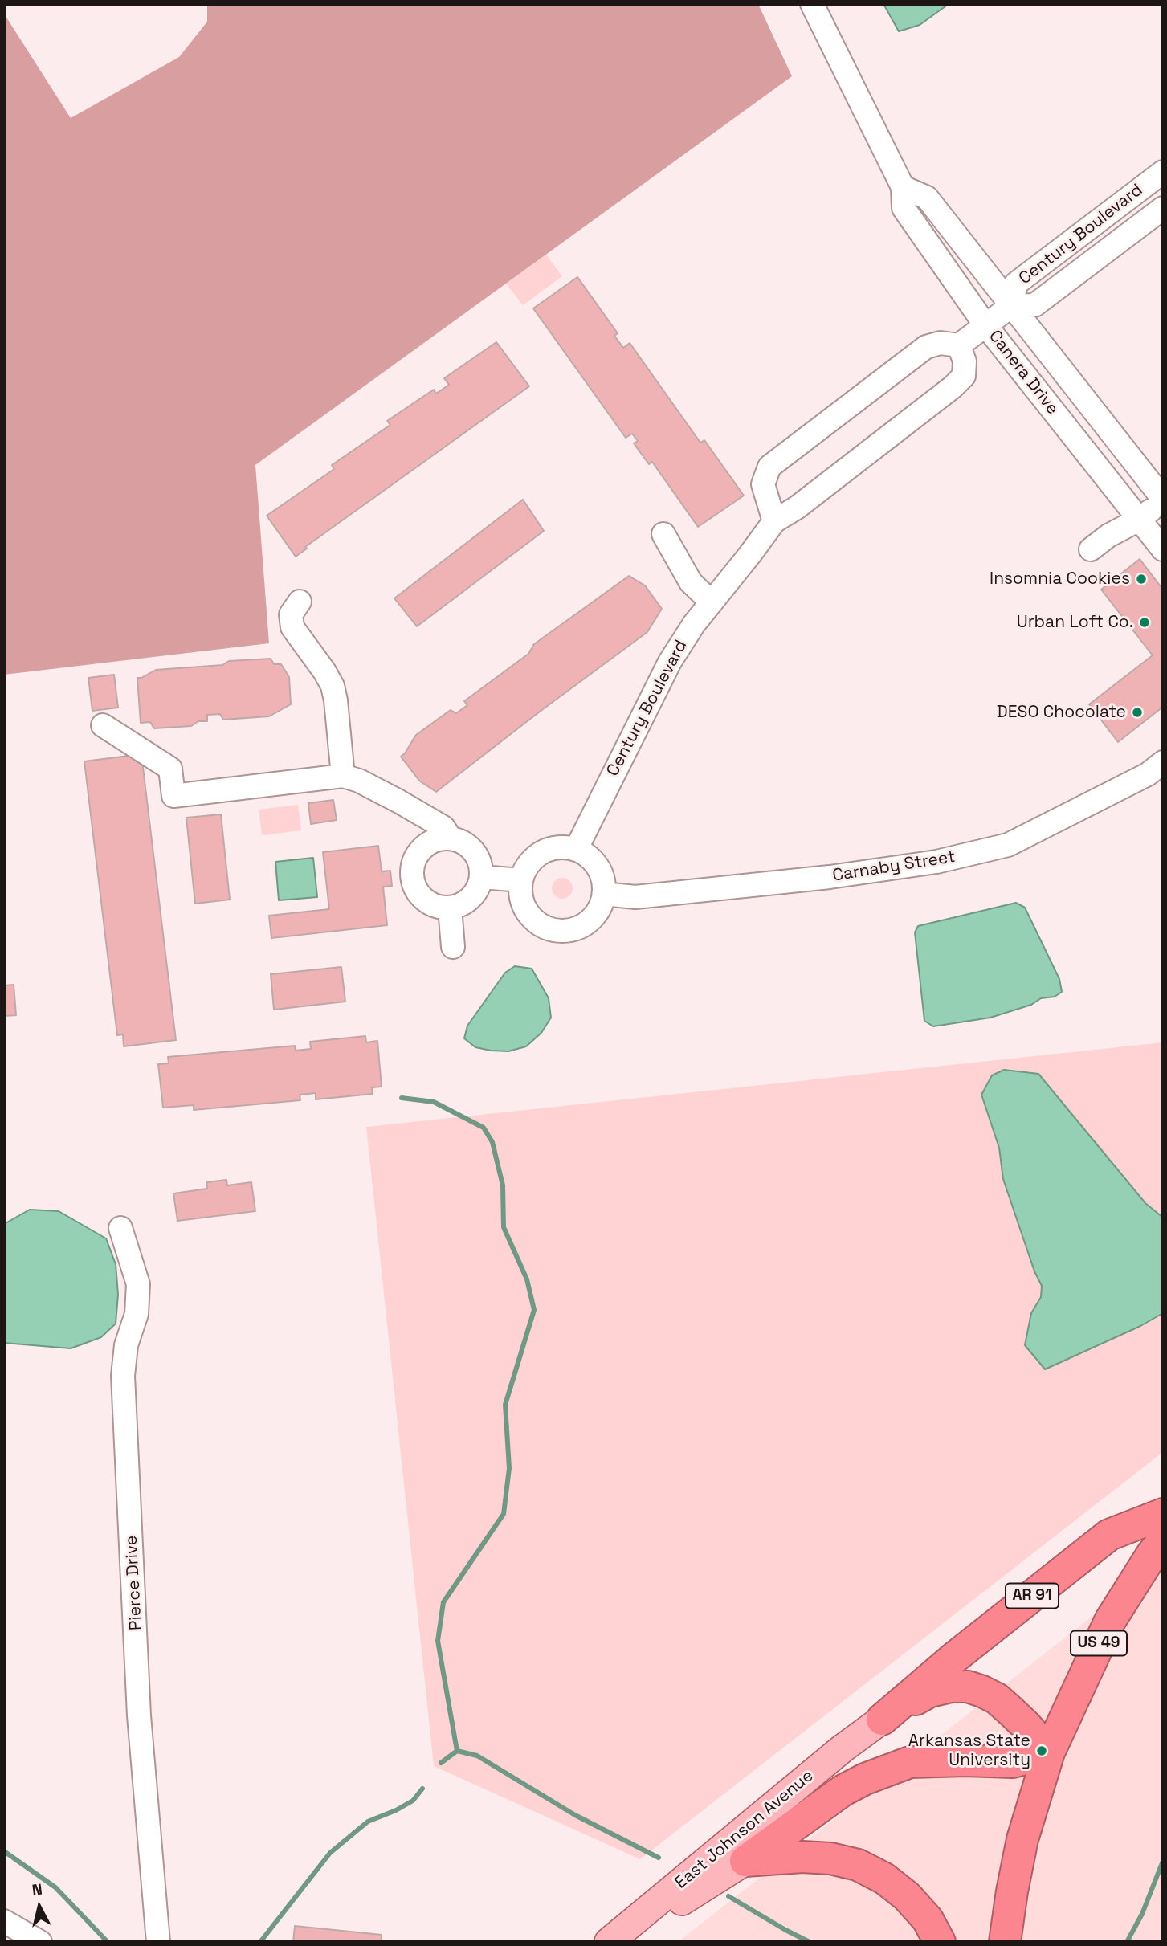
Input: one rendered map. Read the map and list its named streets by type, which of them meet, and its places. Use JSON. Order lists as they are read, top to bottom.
{
  "streets": {
    "highway": ["AR 91", "US 49"],
    "main road": ["East Johnson Avenue"],
    "street": [
      "Century Boulevard",
      "Canera Drive",
      "Carnaby Street",
      "Pierce Drive"
    ]
  },
  "crossings": [
    ["Century Boulevard", "Canera Drive"],
    ["Century Boulevard", "Carnaby Street"],
    ["AR 91", "East Johnson Avenue"]
  ],
  "places": [
    "Insomnia Cookies",
    "Urban Loft Co.",
    "DESO Chocolate",
    "Arkansas State University"
  ],
  "north": "top"
}
